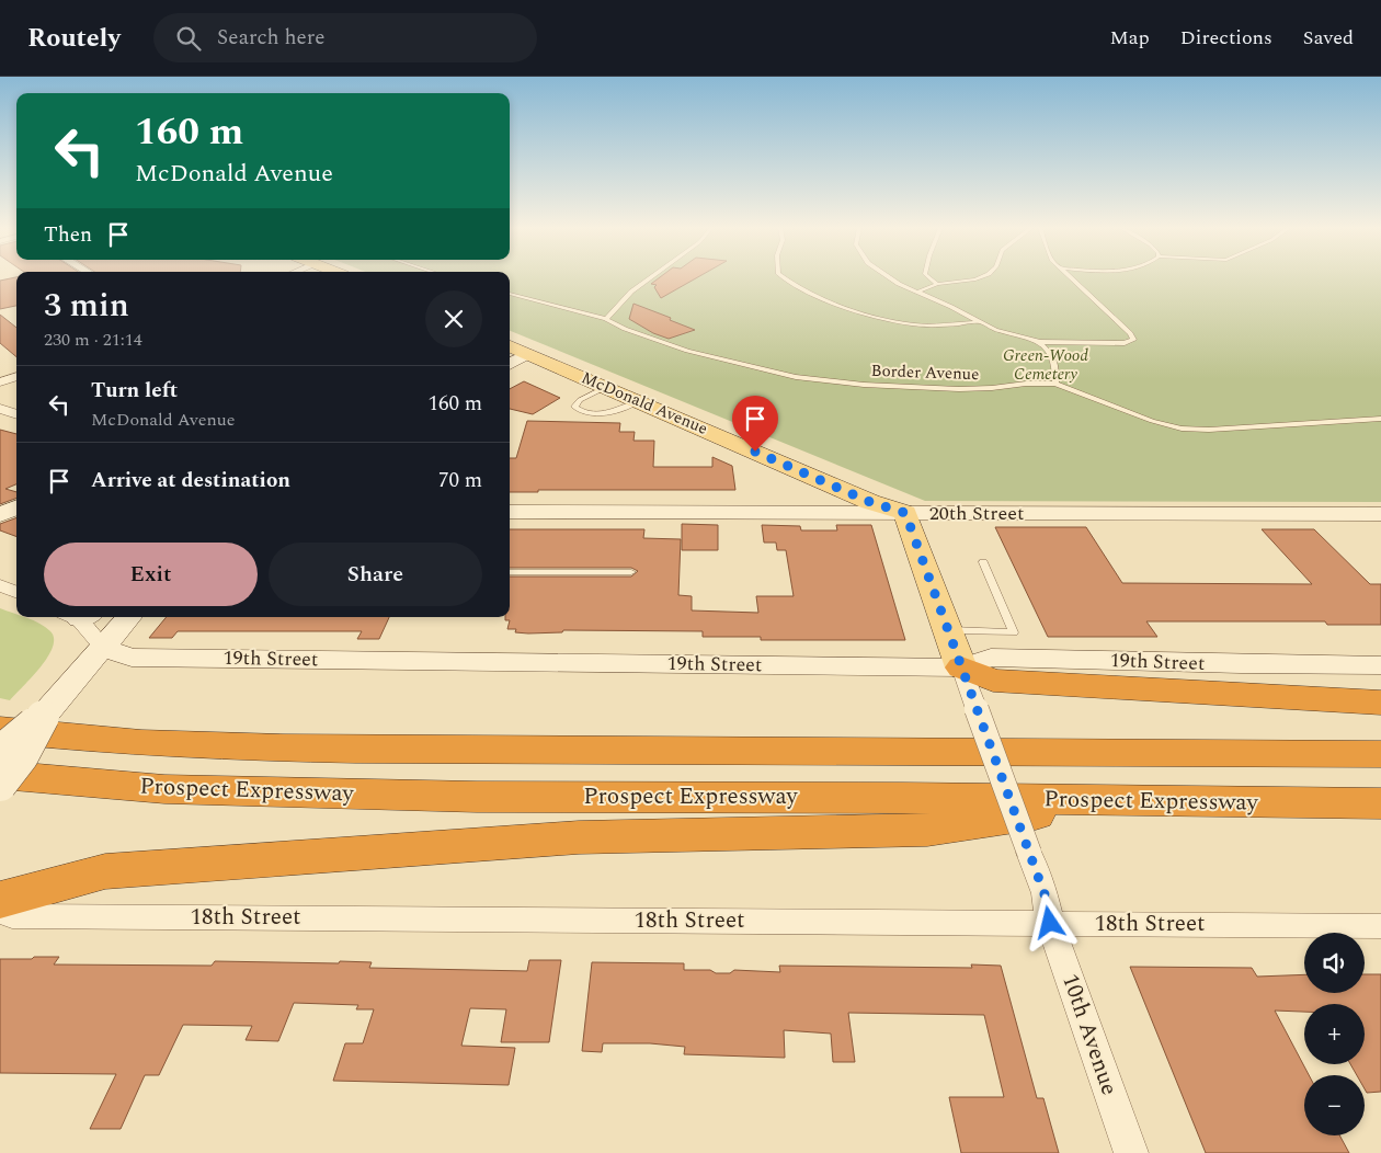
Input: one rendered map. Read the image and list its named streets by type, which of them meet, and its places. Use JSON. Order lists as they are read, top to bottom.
{
  "streets": {
    "highway": ["Prospect Expressway"],
    "main road": [
      "McDonald Avenue",
      "20th Street",
      "19th Street",
      "10th Avenue"
    ],
    "street": ["18th Street"],
    "lane": ["Border Avenue"]
  },
  "crossings": [
    ["McDonald Avenue", "20th Street"],
    ["McDonald Avenue", "10th Avenue"],
    ["20th Street", "10th Avenue"],
    ["19th Street", "10th Avenue"],
    ["18th Street", "10th Avenue"]
  ],
  "parks": ["Green-Wood Cemetery"],
  "page": {
    "header": "Routely",
    "search": "Search here",
    "nav": ["Map", "Directions", "Saved"],
    "turn": ["160 m", "McDonald Avenue"],
    "then": "Then",
    "heading": ["3 min", "230 m · 21:14"],
    "list": [
      {
        "name": "Turn left",
        "note": "McDonald Avenue",
        "value": "160 m"
      },
      {
        "name": "Arrive at destination",
        "value": "70 m"
      }
    ],
    "buttons": ["Exit", "Share"],
    "map_buttons": ["+", "−"]
  }
}
